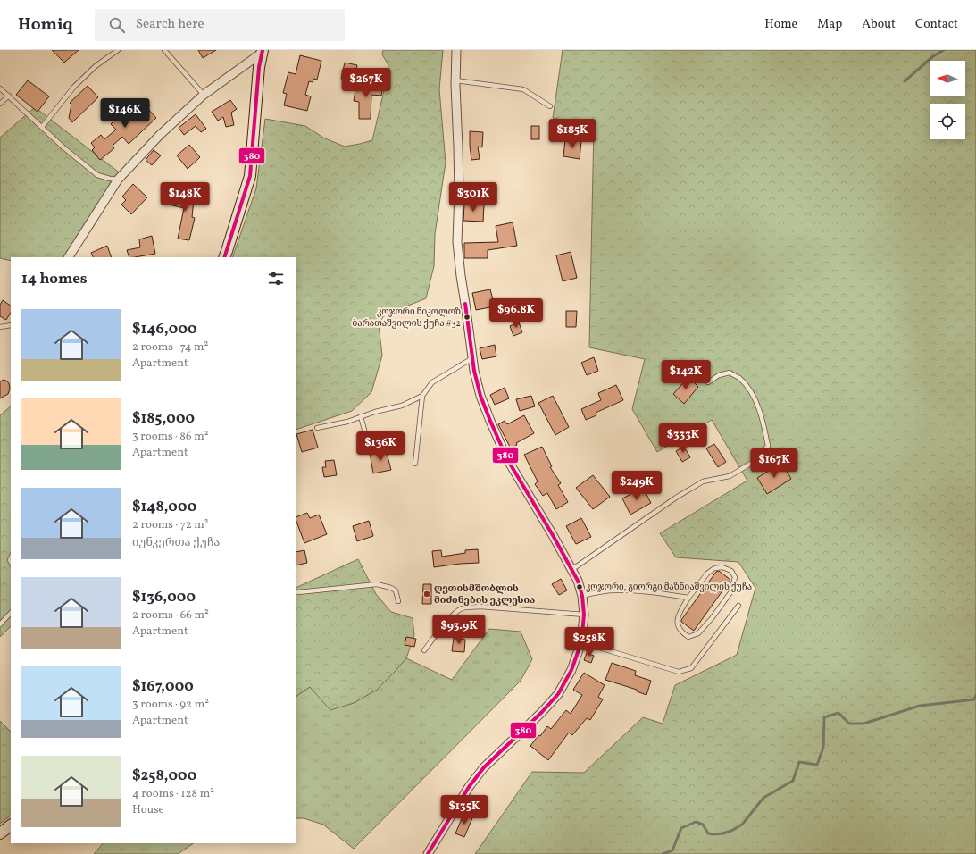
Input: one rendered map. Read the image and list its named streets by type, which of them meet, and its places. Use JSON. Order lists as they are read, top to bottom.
{
  "places": ["კოჯორი ნიკოლოზ ბარათაშვილის ქუჩა #32", "კოჯორი, გიორგი მაზნიაშვილის ქუჩა", "ღვთისმშობლის მიძინების ეკლესია"],
  "lines": ["transit line 380"],
  "north": "left",
  "page": {
    "header": "Homiq",
    "search": "Search here",
    "nav": [
      "Home",
      "Map",
      "About",
      "Contact"
    ],
    "price": [
      "$267K",
      "$146K",
      "$185K",
      "$148K",
      "$301K",
      "$96.8K",
      "$142K",
      "$333K",
      "$136K",
      "$167K",
      "$249K",
      "$93.9K",
      "$258K",
      "$135K"
    ],
    "heading": "14 homes",
    "list": [
      {
        "name": "$146,000",
        "note": "2 rooms · 74 m² · Apartment"
      },
      {
        "name": "$185,000",
        "note": "3 rooms · 86 m² · Apartment"
      },
      {
        "name": "$148,000",
        "note": "2 rooms · 72 m² · იუნკერთა ქუჩა"
      },
      {
        "name": "$136,000",
        "note": "2 rooms · 66 m² · Apartment"
      },
      {
        "name": "$167,000",
        "note": "3 rooms · 92 m² · Apartment"
      },
      {
        "name": "$258,000",
        "note": "4 rooms · 128 m² · House"
      }
    ]
  }
}
